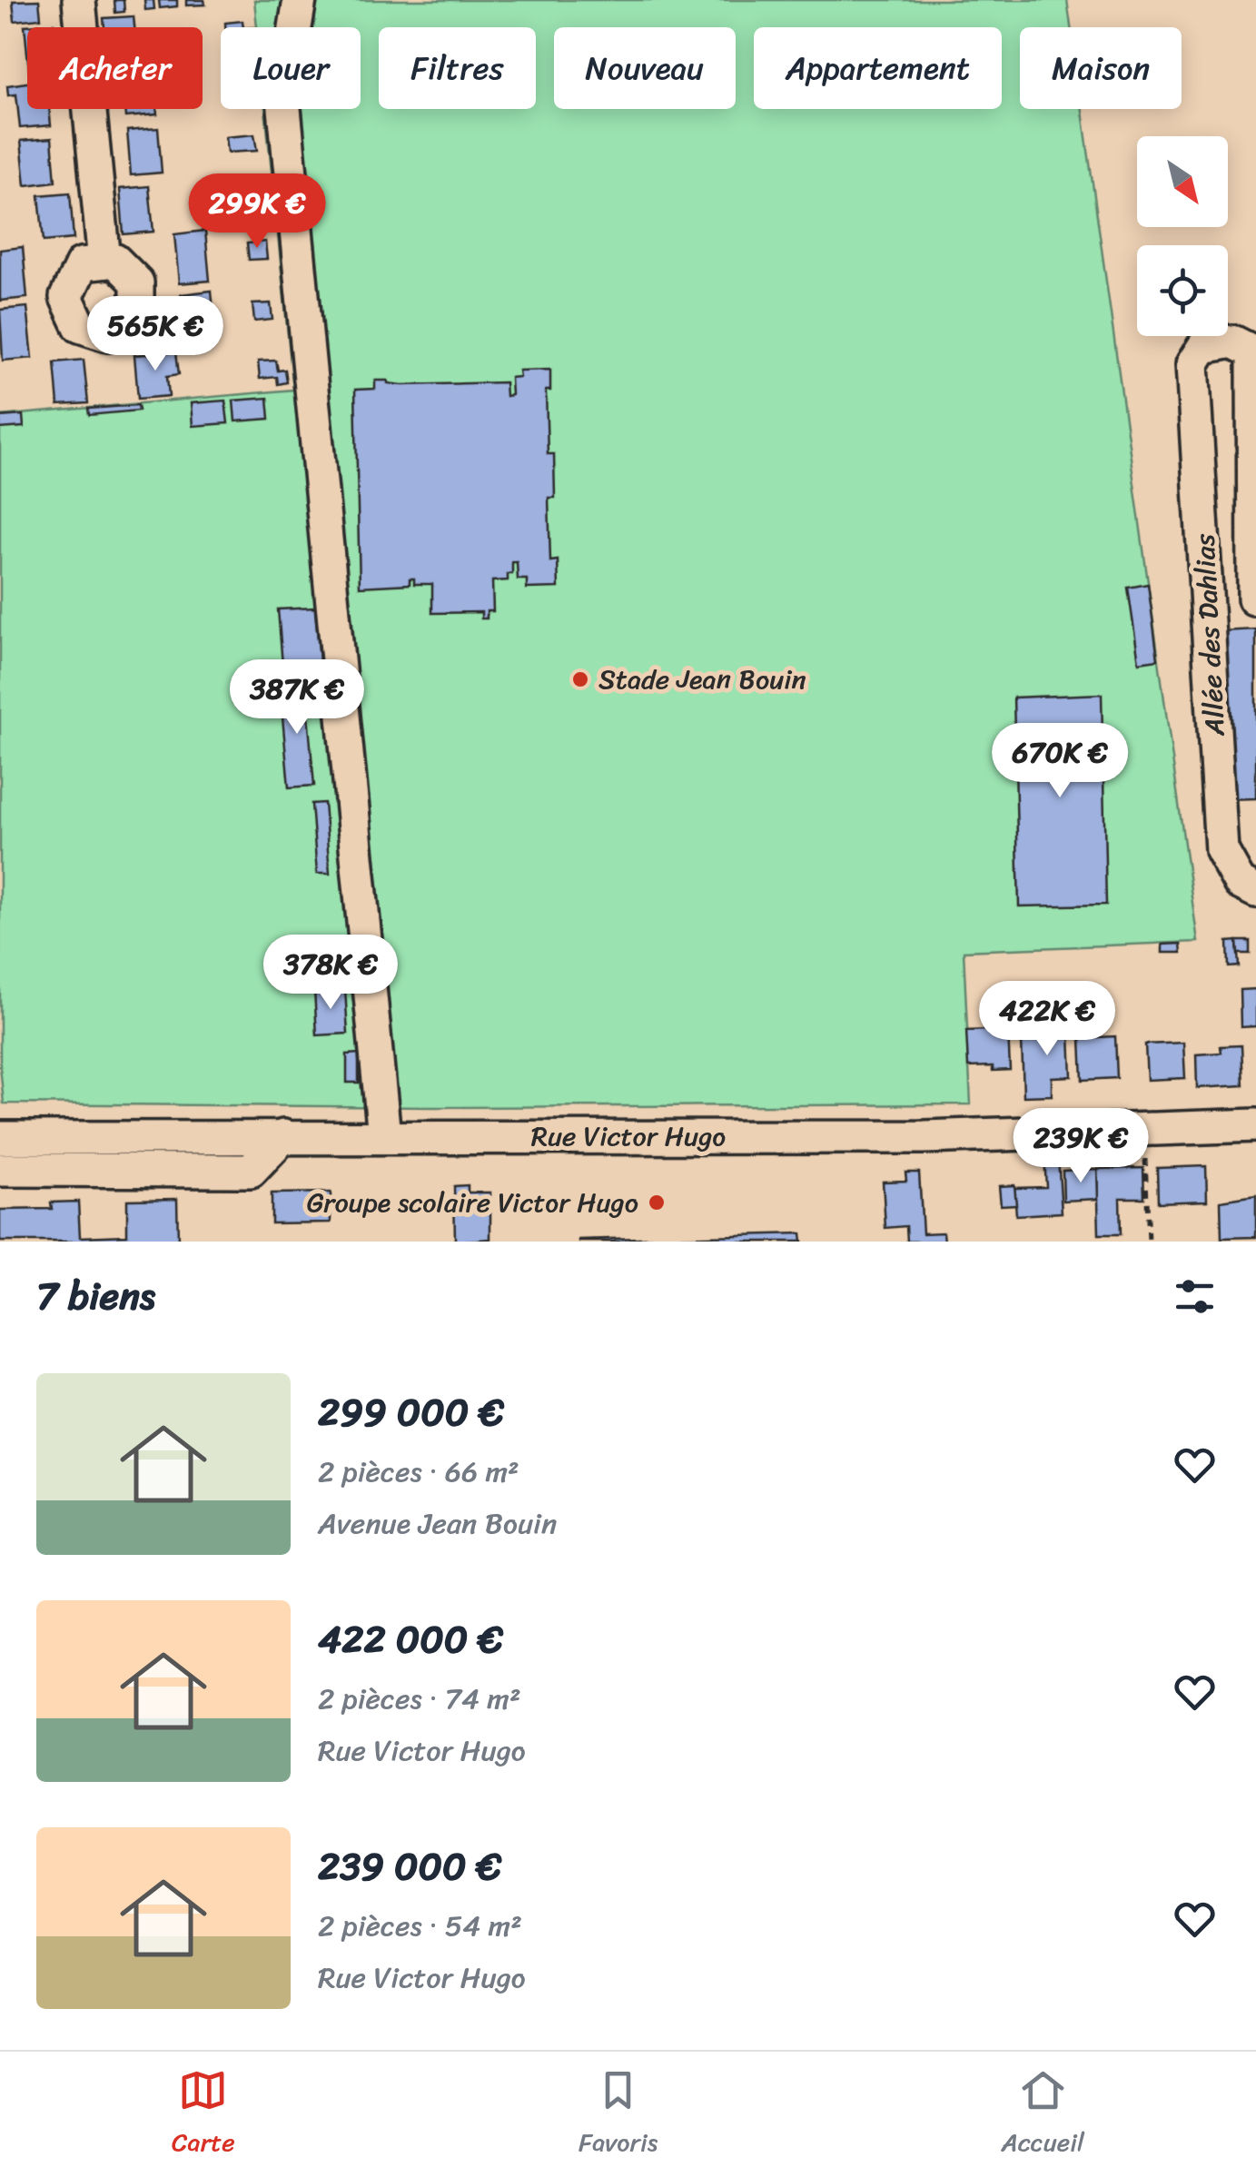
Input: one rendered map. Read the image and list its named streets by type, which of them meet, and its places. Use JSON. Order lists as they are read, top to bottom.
{
  "streets": {
    "street": ["Allée des Dahlias", "Rue Victor Hugo"]
  },
  "places": ["Stade Jean Bouin", "Groupe scolaire Victor Hugo"],
  "north": "bottom right",
  "page": {
    "chip": [
      "Acheter",
      "Louer",
      "Filtres",
      "Nouveau",
      "Appartement",
      "Maison"
    ],
    "price": [
      "299K €",
      "565K €",
      "387K €",
      "670K €",
      "378K €",
      "422K €",
      "239K €"
    ],
    "heading": "7 biens",
    "list": [
      {
        "name": "299 000 €",
        "note": "2 pièces · 66 m² · Avenue Jean Bouin"
      },
      {
        "name": "422 000 €",
        "note": "2 pièces · 74 m² · Rue Victor Hugo"
      },
      {
        "name": "239 000 €",
        "note": "2 pièces · 54 m² · Rue Victor Hugo"
      }
    ],
    "tabs": ["Carte", "Favoris", "Accueil"]
  }
}
